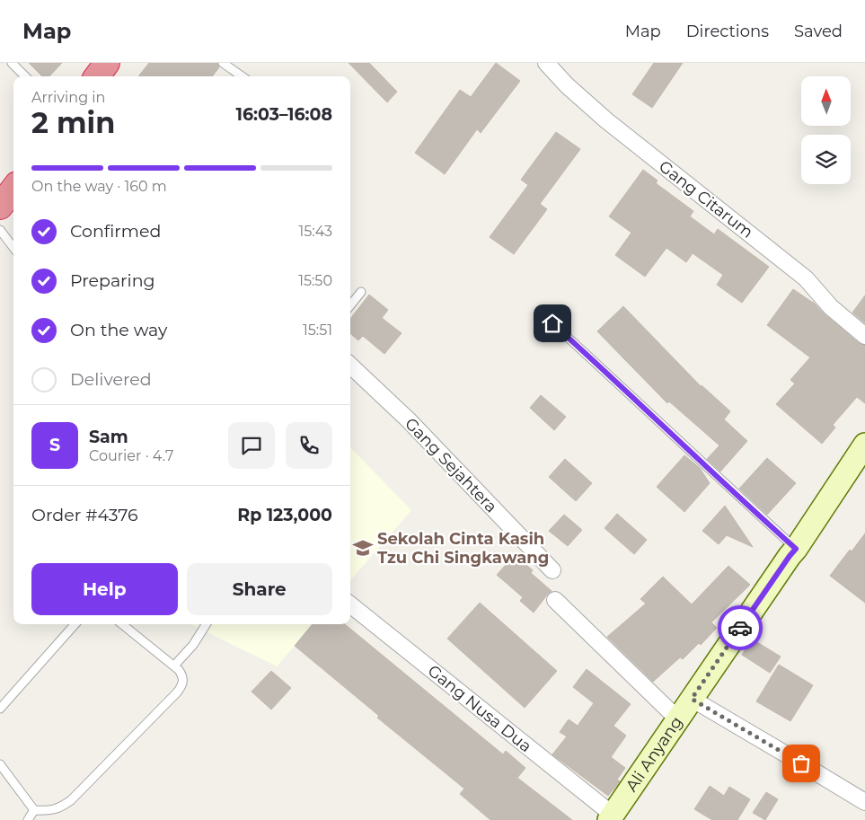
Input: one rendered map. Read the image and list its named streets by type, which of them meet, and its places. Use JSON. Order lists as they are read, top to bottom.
{
  "streets": {
    "street": [
      "Gang Citarum",
      "Gang Sejahtera",
      "Gang Nusa Dua",
      "Ali Anyang"
    ]
  },
  "crossings": [
    ["Gang Nusa Dua", "Ali Anyang"]
  ],
  "places": {
    "school or university": ["Sekolah Cinta Kasih Tzu Chi Singkawang"]
  },
  "north": "top",
  "page": {
    "header": "Map",
    "nav": ["Map", "Directions", "Saved"],
    "heading": ["2 min", "Arriving in", "16:03–16:08"],
    "panel": [
      "Sam",
      "Courier · 4.7",
      "Order #4376",
      "Rp 123,000"
    ],
    "bar": "On the way · 160 m",
    "list": [
      ["Confirmed", "15:43"],
      ["Preparing", "15:50"],
      ["On the way", "15:51"],
      "Delivered"
    ],
    "round": "S",
    "buttons": ["Help", "Share"]
  }
}
